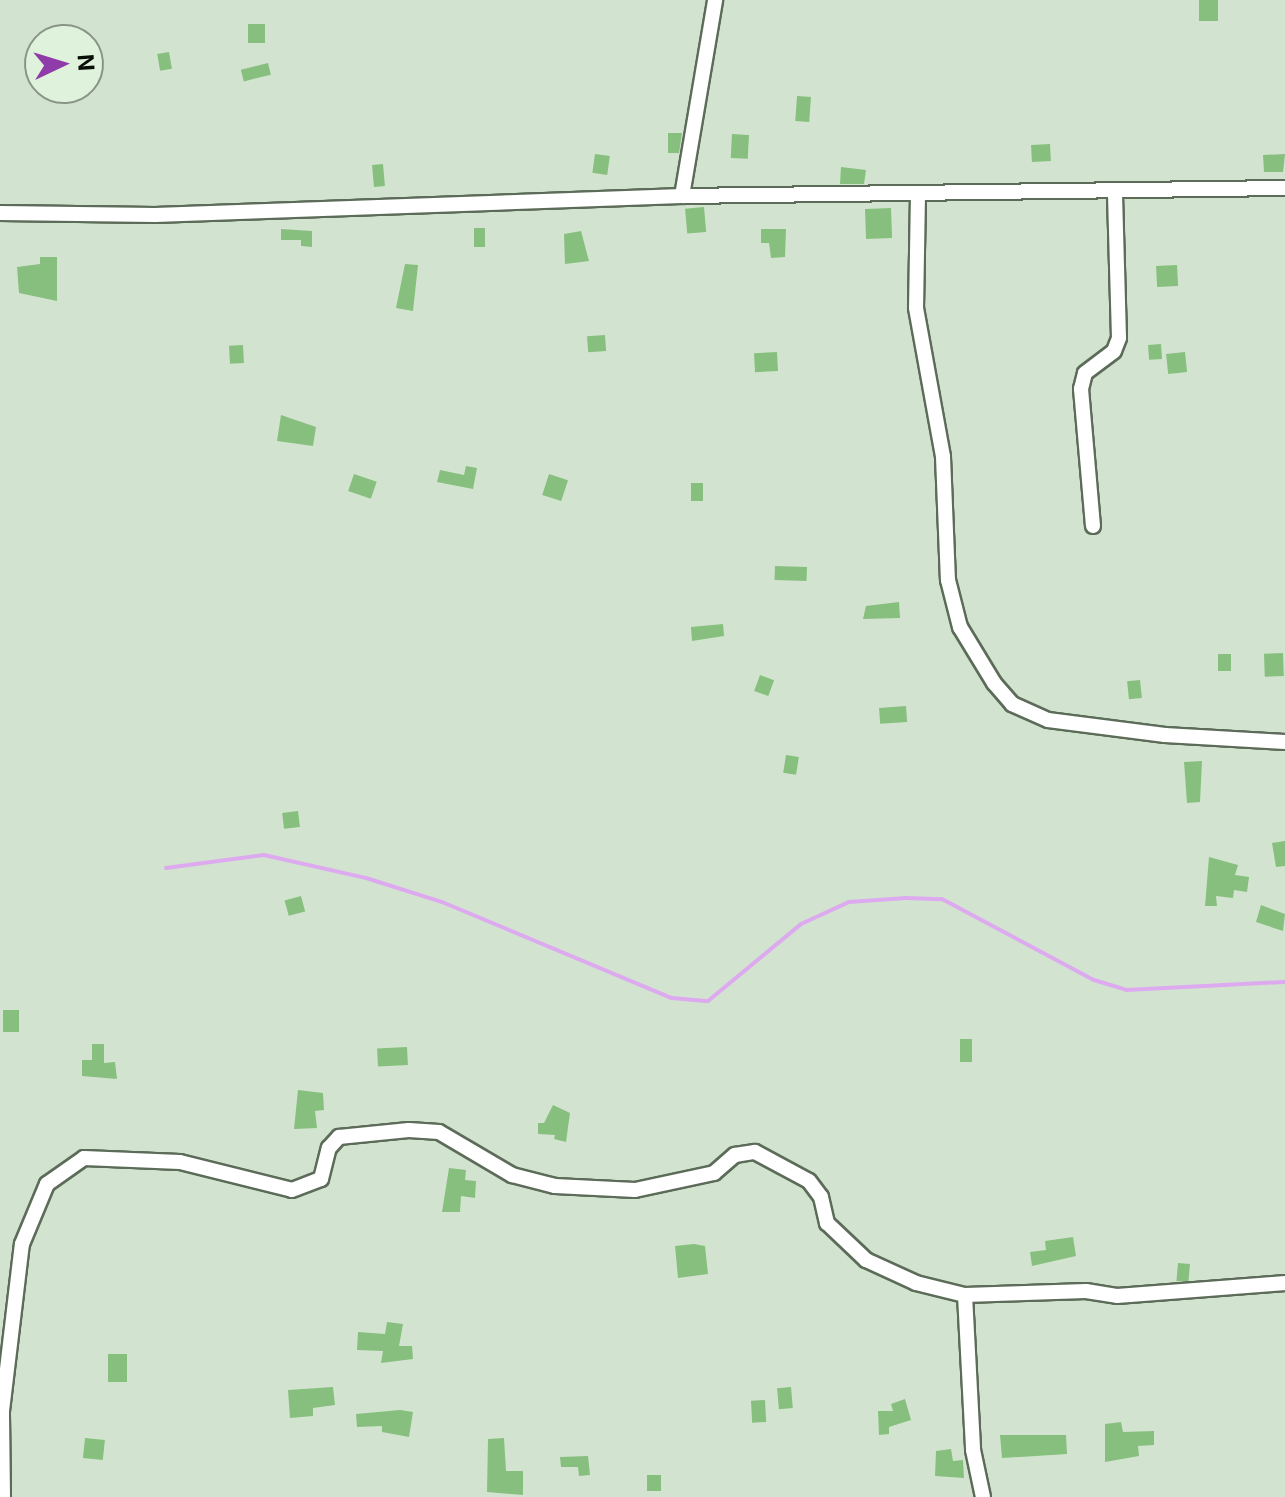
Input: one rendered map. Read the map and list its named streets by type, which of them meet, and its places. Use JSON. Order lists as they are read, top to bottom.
{
  "north": "right"
}
